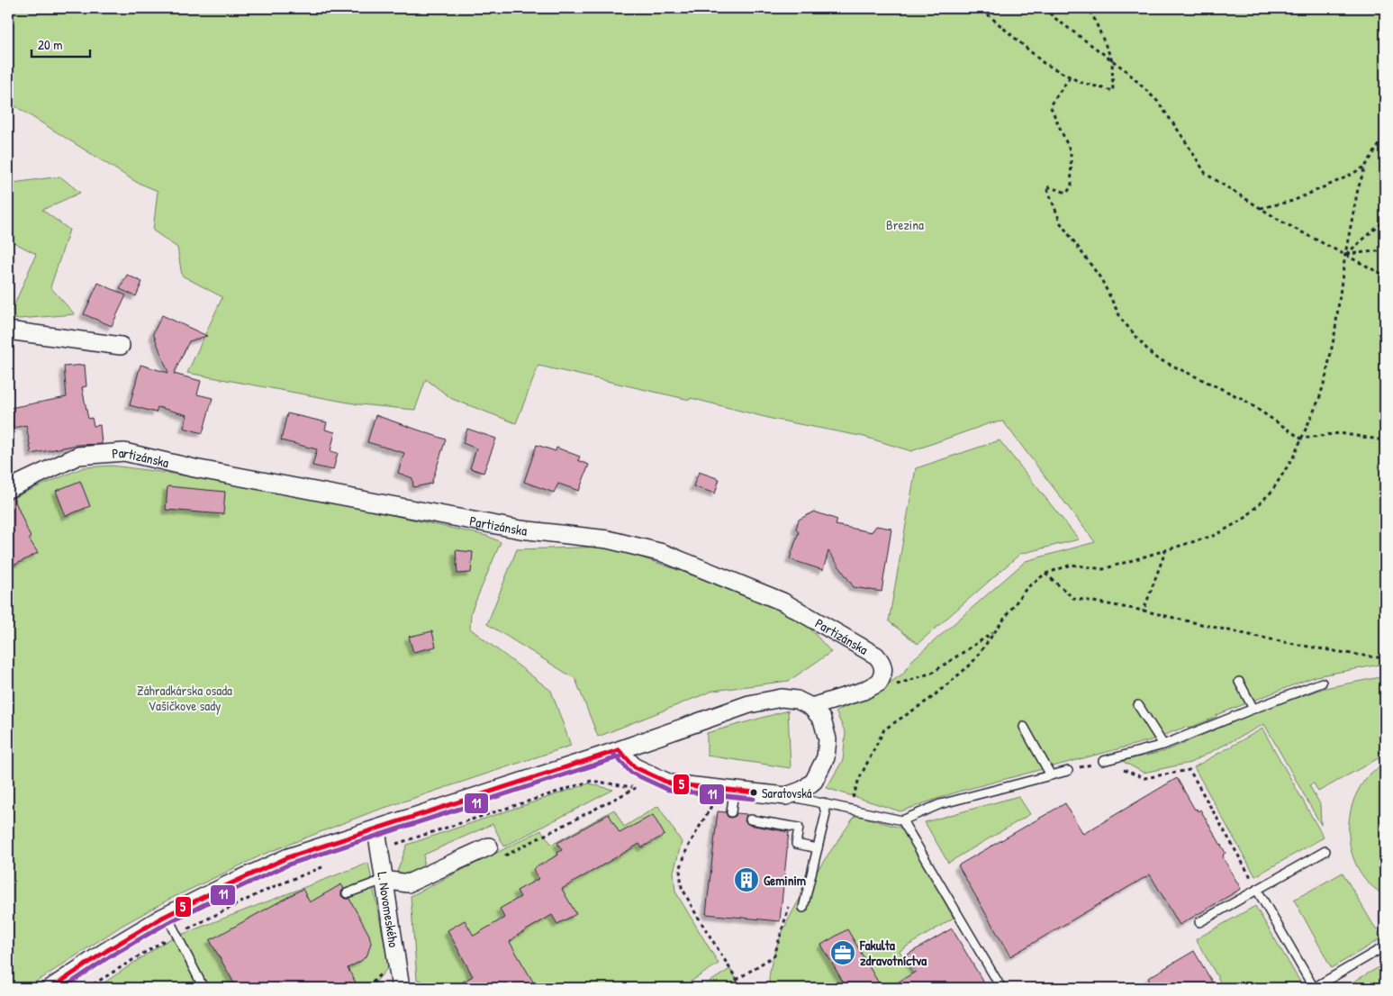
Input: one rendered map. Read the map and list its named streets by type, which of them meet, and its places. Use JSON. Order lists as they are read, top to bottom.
{
  "streets": {
    "street": ["Partizánska", "L. Novomeského"]
  },
  "parks": ["Brezina", "Záhradkárska osada Vašíčkove sady"],
  "places": {
    "other": ["Saratovská"],
    "building": ["Geminim"],
    "office": ["Fakulta zdravotníctva"]
  },
  "lines": ["transit line 5", "transit line 11"],
  "scale_bar": "20 m"
}
